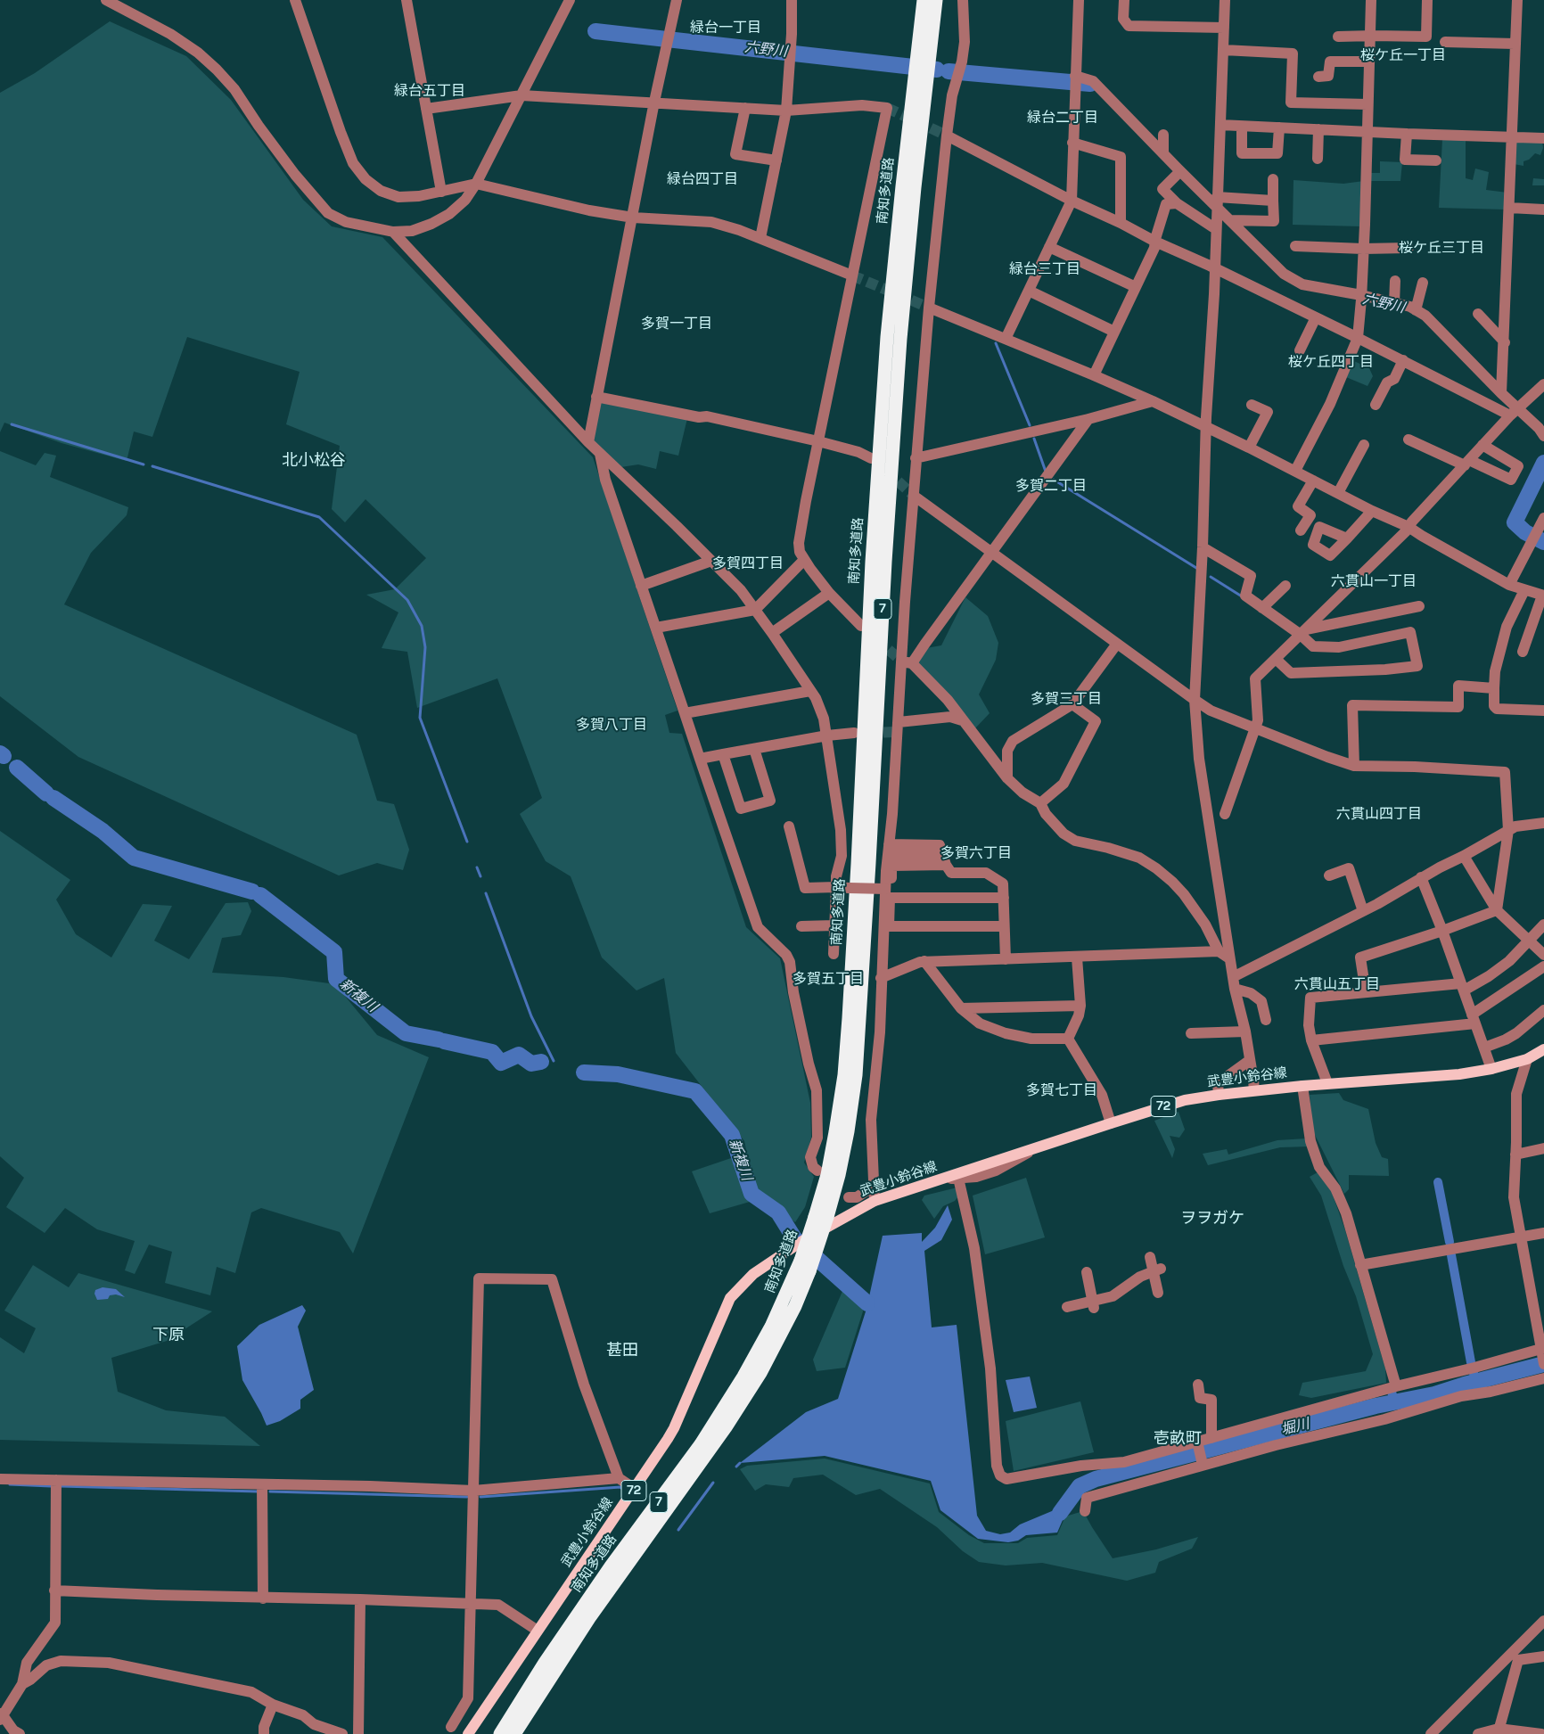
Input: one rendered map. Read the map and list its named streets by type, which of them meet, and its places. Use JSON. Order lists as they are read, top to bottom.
{
  "streets": {
    "highway": ["南知多道路", "7"],
    "main road": ["武豊小鈴谷線", "72"]
  },
  "districts": [
    "緑台一丁目",
    "桜ケ丘一丁目",
    "緑台五丁目",
    "緑台二丁目",
    "緑台四丁目",
    "桜ケ丘三丁目",
    "緑台三丁目",
    "多賀一丁目",
    "桜ケ丘四丁目",
    "北小松谷",
    "多賀二丁目",
    "多賀四丁目",
    "六貫山一丁目",
    "多賀三丁目",
    "多賀八丁目",
    "六貫山四丁目",
    "多賀六丁目",
    "多賀五丁目",
    "六貫山五丁目",
    "多賀七丁目",
    "ヲヲガケ",
    "下原",
    "甚田",
    "壱畝町"
  ],
  "water": ["六野川", "新複川", "堀川"]
}
